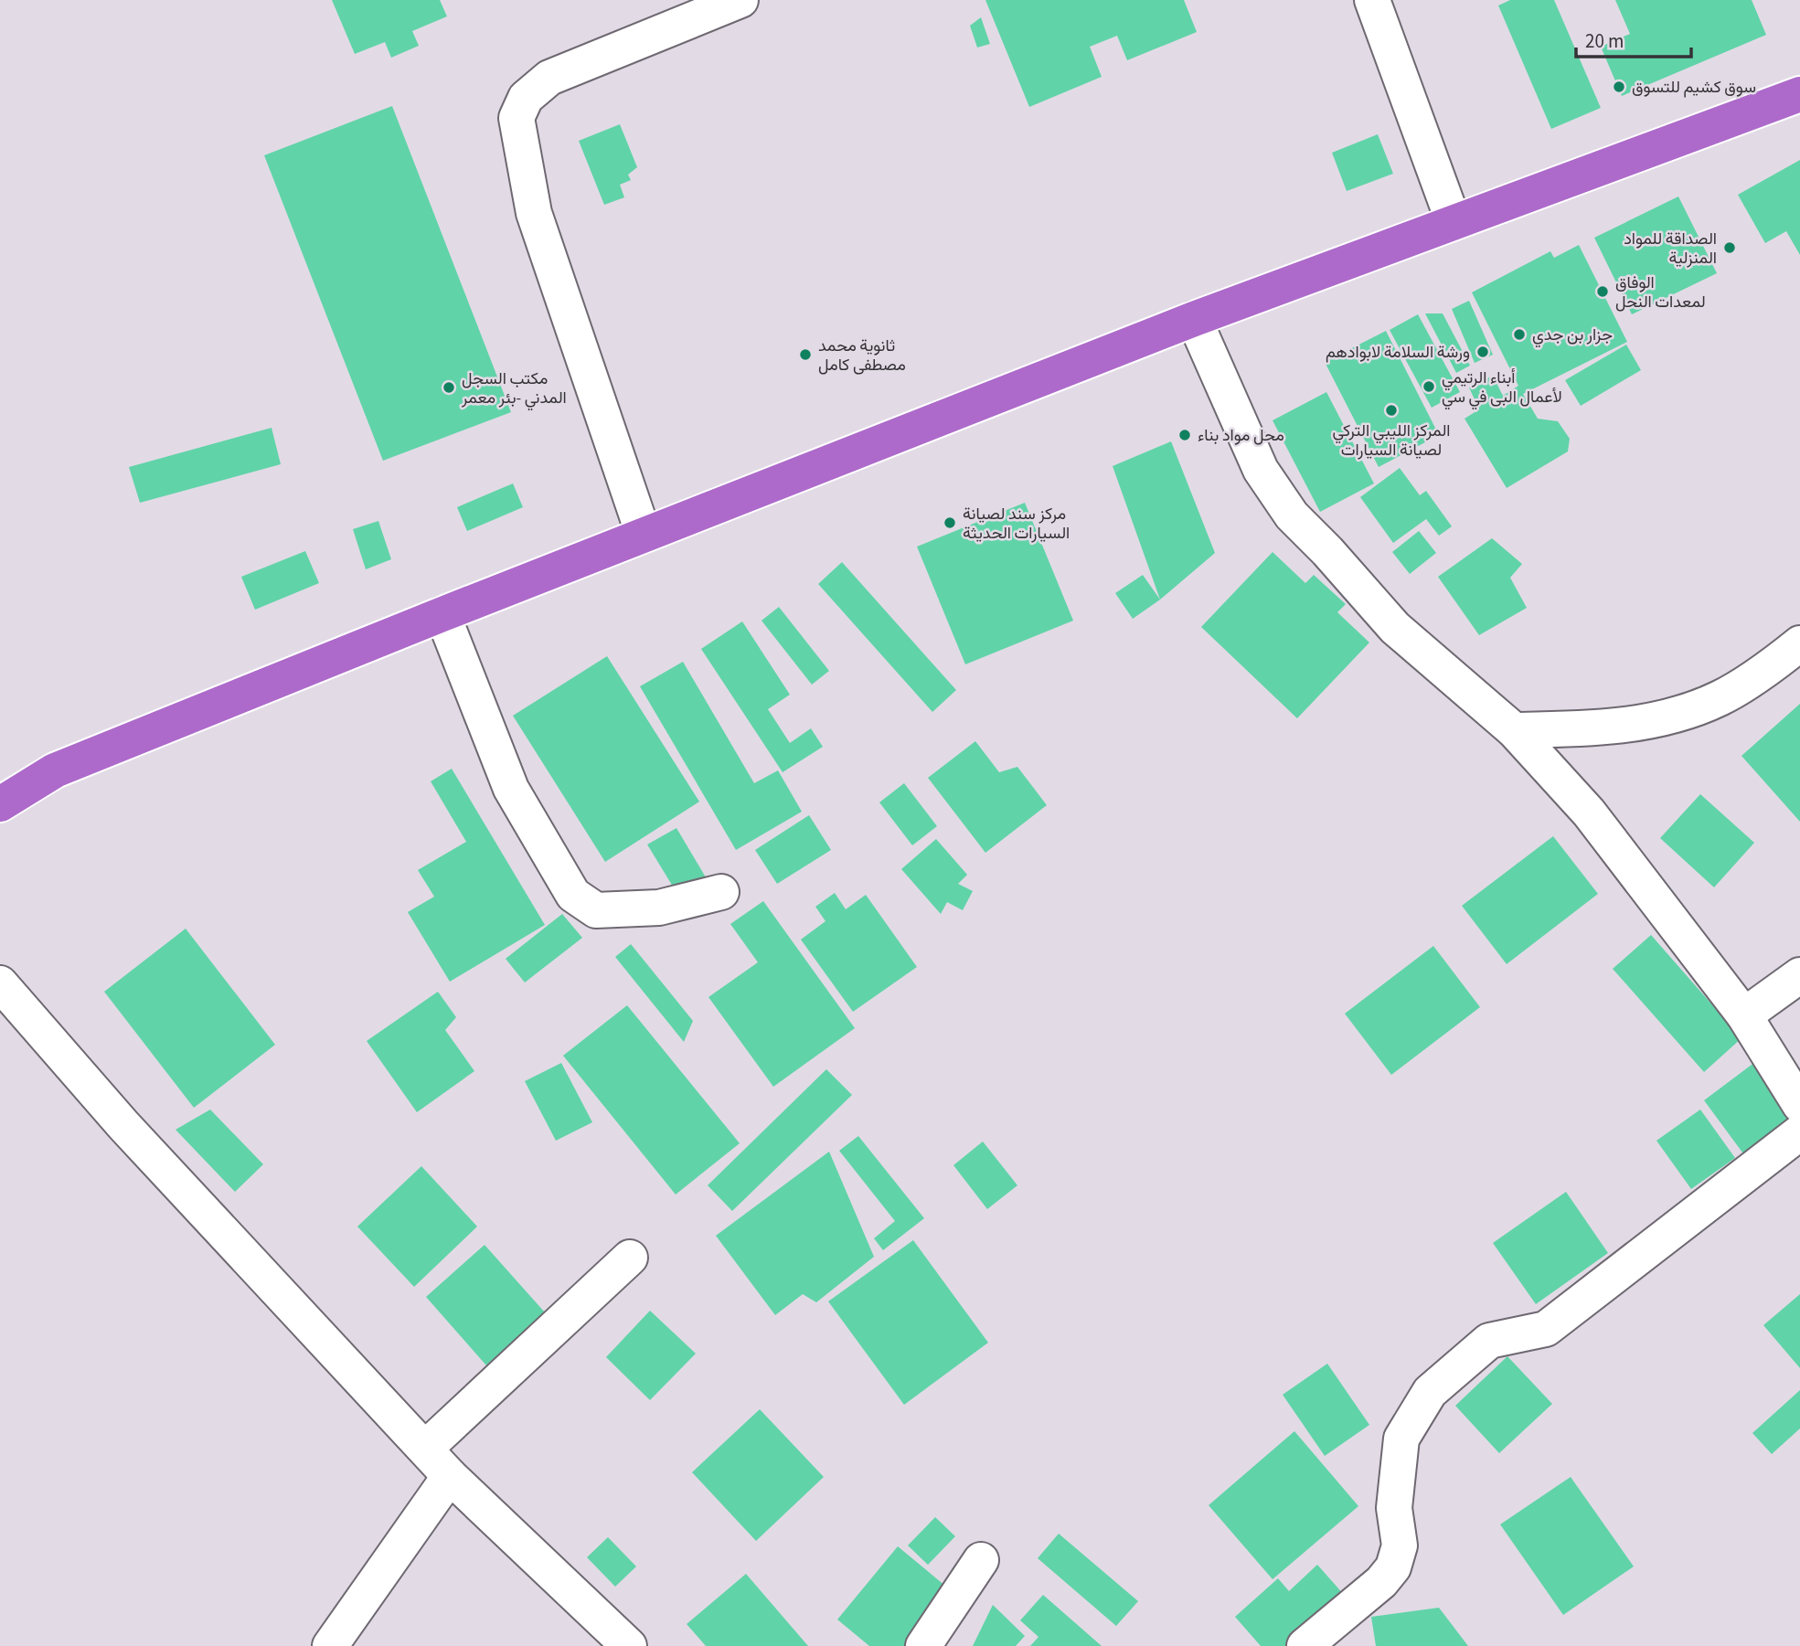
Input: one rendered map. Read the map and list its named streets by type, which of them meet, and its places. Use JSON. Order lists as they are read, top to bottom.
{
  "places": [
    "سوق كشيم للتسوق",
    "الصداقة للمواد المنزلية",
    "الوفاق لمعدات النحل",
    "جزار بن جدي",
    "ورشة السلامة لابوادهم",
    "ثانوية محمد مصطفى كامل",
    "أبناء الرتيمي لأعمال البى في سي",
    "مكتب السجل المدني -بئر معمر",
    "المركز الليبي التركي لصيانة السيارات",
    "محل مواد بناء",
    "مركز سند لصيانة السيارات الحديثة"
  ],
  "scale_bar": "20 m"
}
